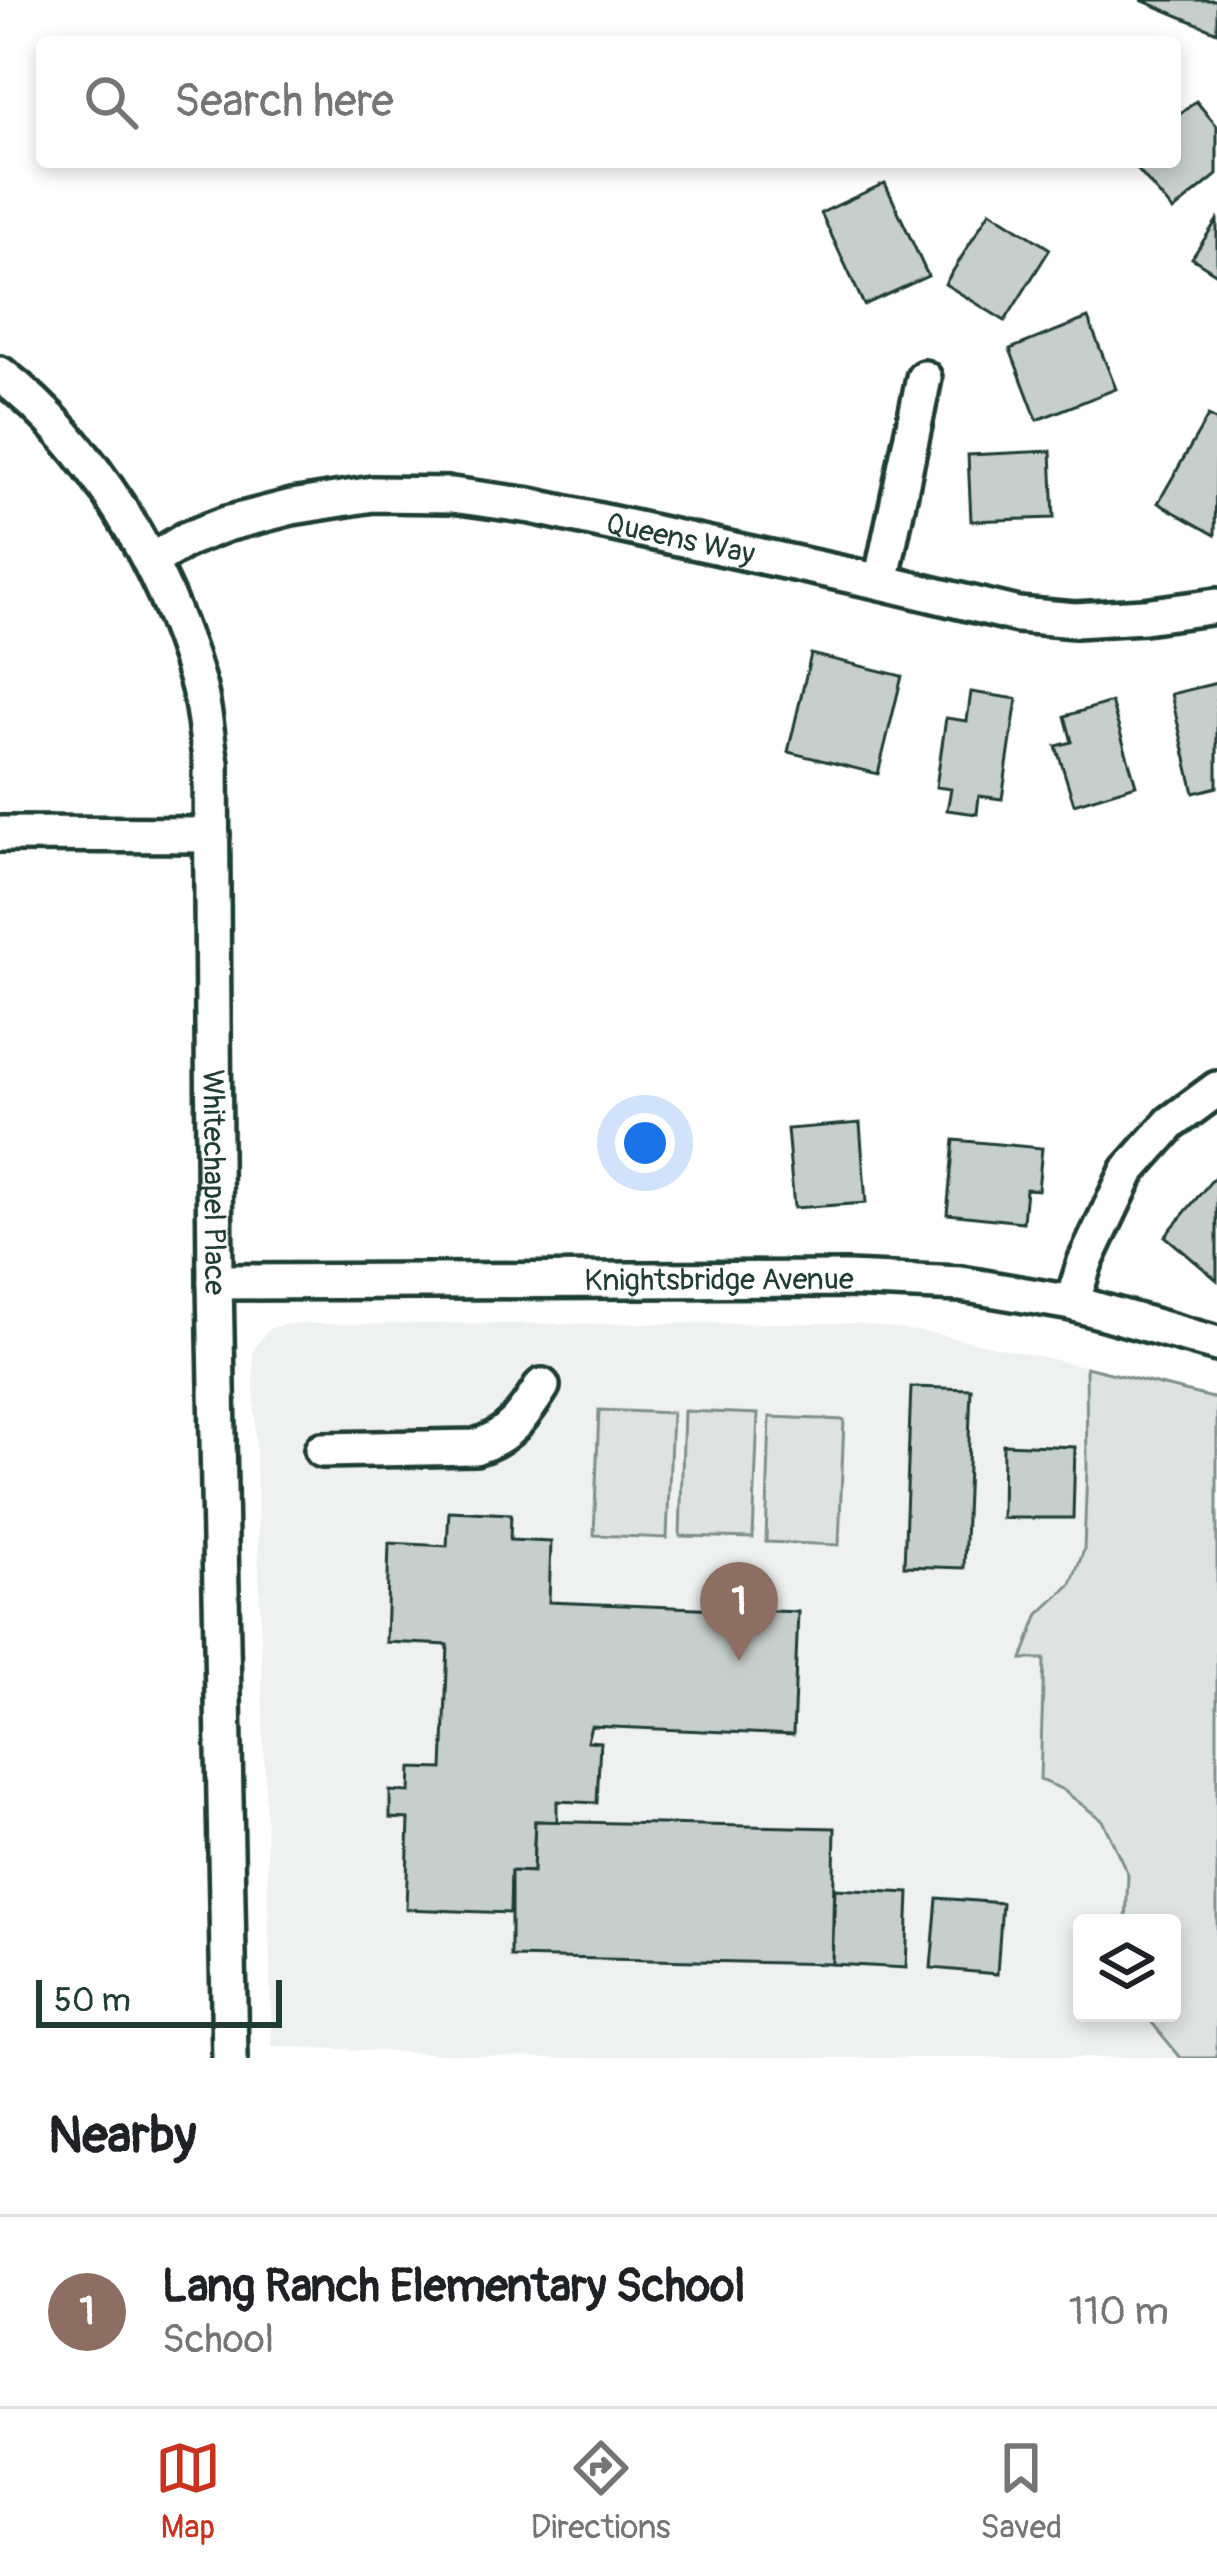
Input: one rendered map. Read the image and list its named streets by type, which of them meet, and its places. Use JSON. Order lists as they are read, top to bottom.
{
  "streets": {
    "street": ["Queens Way", "Whitechapel Place", "Knightsbridge Avenue"]
  },
  "crossings": [
    ["Queens Way", "Whitechapel Place"],
    ["Whitechapel Place", "Knightsbridge Avenue"]
  ],
  "scale_bar": "50 m",
  "page": {
    "search": "Search here",
    "pins": "1",
    "scale": "50 m",
    "heading": "Nearby",
    "list": [
      {
        "mark": "1",
        "name": "Lang Ranch Elementary School",
        "note": "School",
        "value": "110 m"
      }
    ],
    "nav": ["Map", "Directions", "Saved"]
  }
}
